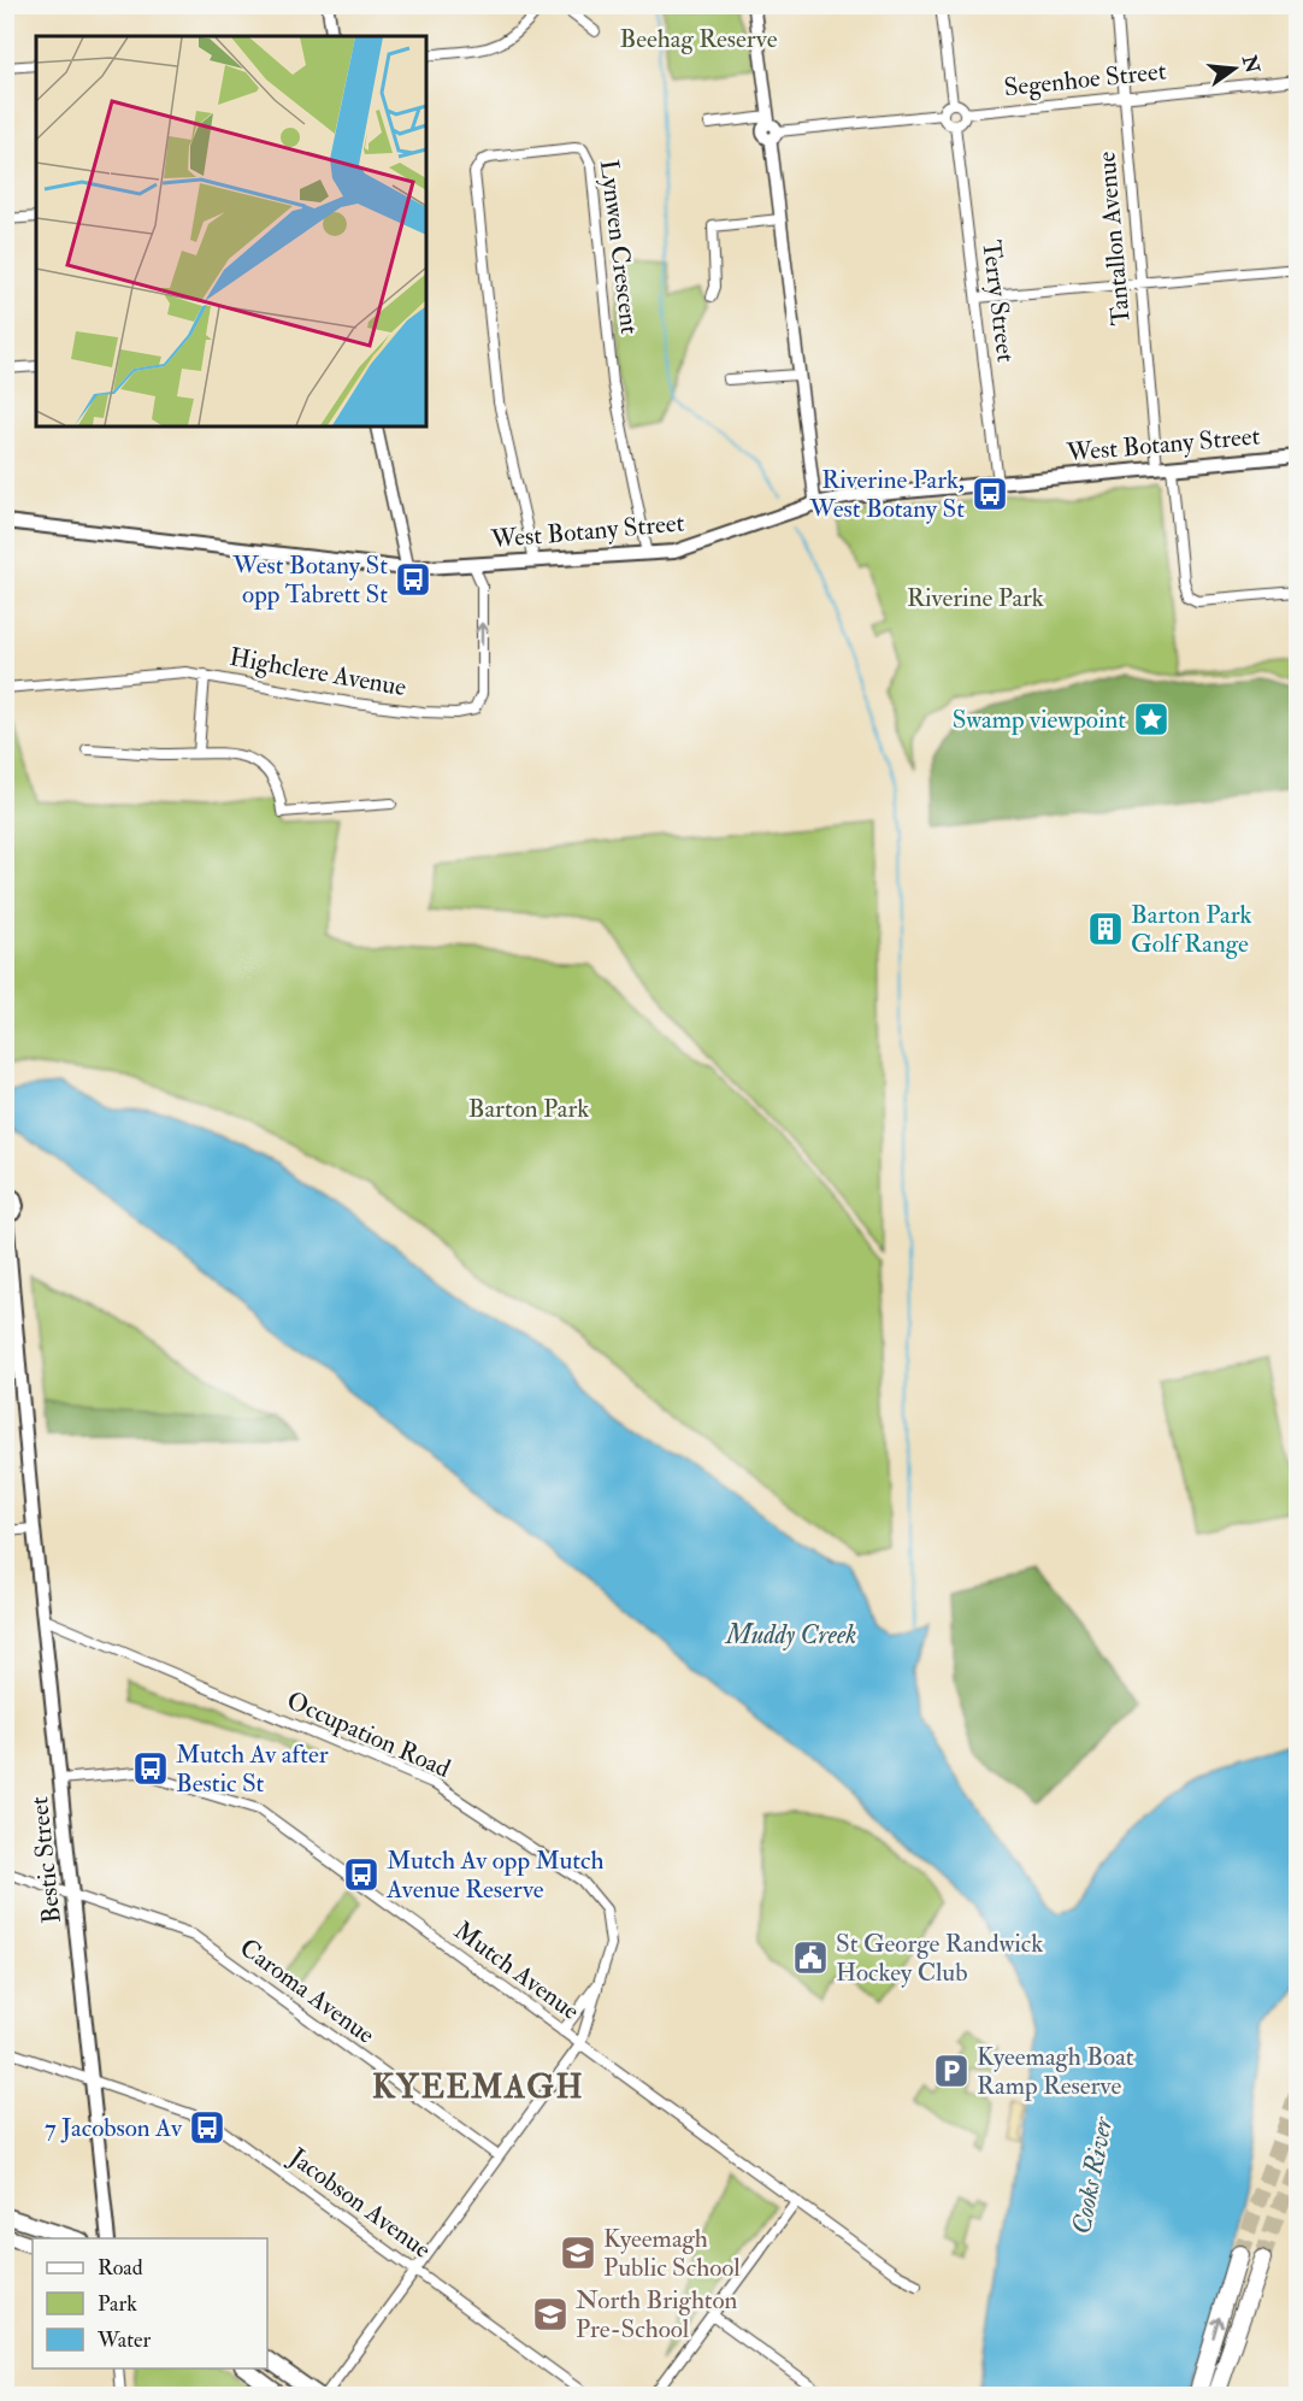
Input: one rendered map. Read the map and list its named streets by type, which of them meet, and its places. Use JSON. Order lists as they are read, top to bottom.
{
  "streets": {
    "main road": ["West Botany Street", "Bestic Street"],
    "street": [
      "Segenhoe Street",
      "Tantallon Avenue",
      "Lynwen Crescent",
      "Terry Street",
      "Highclere Avenue",
      "Occupation Road",
      "Mutch Avenue",
      "Caroma Avenue",
      "Jacobson Avenue"
    ]
  },
  "crossings": [
    ["Segenhoe Street", "Tantallon Avenue"],
    ["Segenhoe Street", "Terry Street"],
    ["Tantallon Avenue", "West Botany Street"],
    ["Lynwen Crescent", "West Botany Street"],
    ["Terry Street", "West Botany Street"],
    ["West Botany Street", "Highclere Avenue"],
    ["Occupation Road", "Bestic Street"],
    ["Occupation Road", "Mutch Avenue"],
    ["Bestic Street", "Mutch Avenue"],
    ["Bestic Street", "Caroma Avenue"],
    ["Bestic Street", "Jacobson Avenue"]
  ],
  "districts": ["KYEEMAGH"],
  "water": ["Muddy Creek", "Cooks River"],
  "parks": ["Beehag Reserve", "Riverine Park", "Barton Park"],
  "places": {
    "bus stop": [
      "Riverine Park, West Botany St",
      "West Botany St opp Tabrett St",
      "Mutch Av after Bestic St",
      "Mutch Av opp Mutch Avenue Reserve",
      "7 Jacobson Av"
    ],
    "place": ["Swamp viewpoint"],
    "building": ["Barton Park Golf Range"],
    "public building": ["St George Randwick Hockey Club"],
    "parking": ["Kyeemagh Boat Ramp Reserve"],
    "school or university": ["Kyeemagh Public School", "North Brighton Pre-School"]
  },
  "legend": ["Road", "Park", "Water"],
  "north": "right"
}
